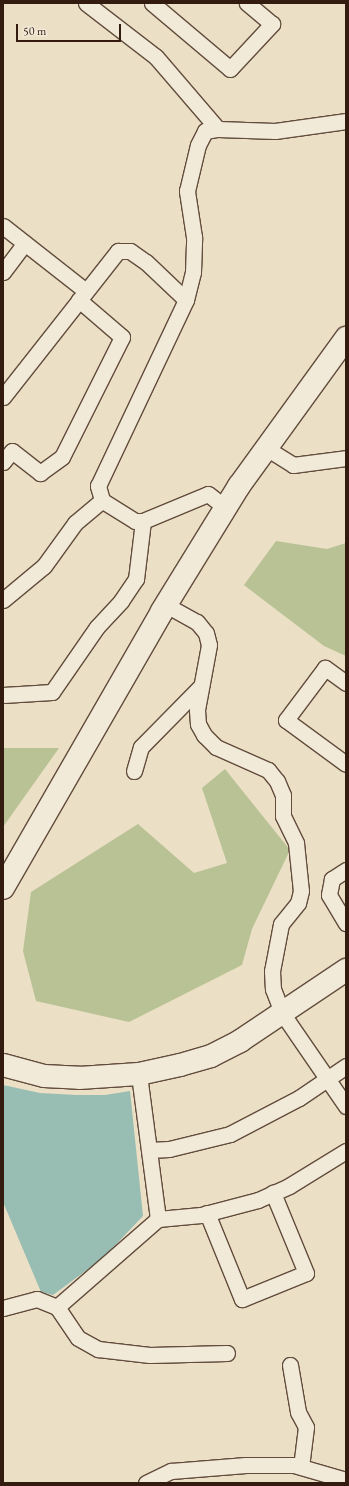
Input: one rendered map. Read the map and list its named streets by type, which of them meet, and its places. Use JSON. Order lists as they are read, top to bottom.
{
  "scale_bar": "50 m"
}
